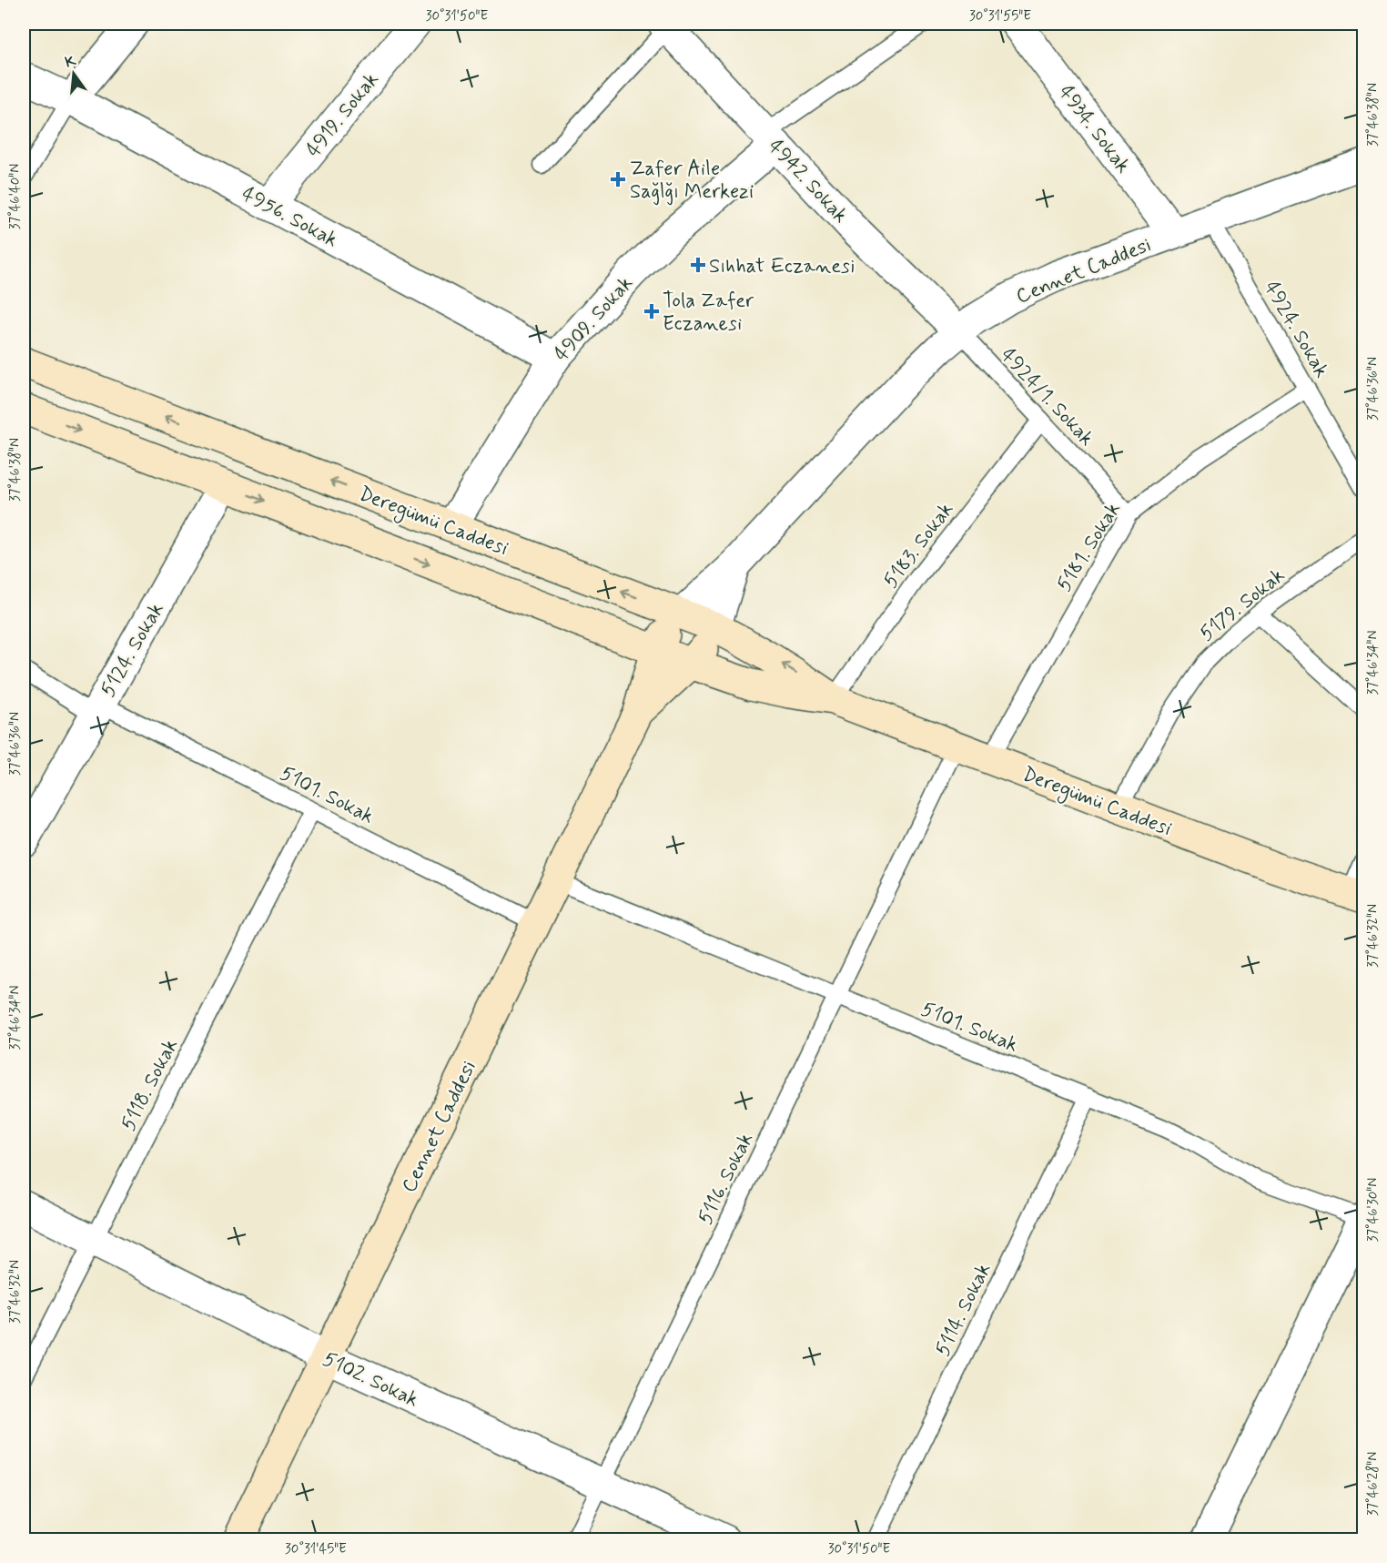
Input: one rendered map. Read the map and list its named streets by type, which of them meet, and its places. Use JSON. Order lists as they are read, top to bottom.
{
  "streets": {
    "main road": ["Cennet Caddesi", "Deregümü Caddesi"],
    "street": [
      "4919. Sokak",
      "4934. Sokak",
      "4942. Sokak",
      "4956. Sokak",
      "4909. Sokak",
      "5124. Sokak",
      "5102. Sokak"
    ],
    "lane": [
      "4924. Sokak",
      "4924/1. Sokak",
      "5183. Sokak",
      "5181. Sokak",
      "5179. Sokak",
      "5101. Sokak",
      "5118. Sokak",
      "5116. Sokak",
      "5114. Sokak"
    ]
  },
  "crossings": [
    ["4919. Sokak", "4956. Sokak"],
    ["4934. Sokak", "Cennet Caddesi"],
    ["4942. Sokak", "Cennet Caddesi"],
    ["4942. Sokak", "4909. Sokak"],
    ["4942. Sokak", "4924/1. Sokak"],
    ["4956. Sokak", "4909. Sokak"],
    ["Cennet Caddesi", "4924. Sokak"],
    ["Cennet Caddesi", "4924/1. Sokak"],
    ["Cennet Caddesi", "Deregümü Caddesi"],
    ["Cennet Caddesi", "5101. Sokak"],
    ["Cennet Caddesi", "5102. Sokak"],
    ["4909. Sokak", "Deregümü Caddesi"],
    ["4924. Sokak", "5181. Sokak"],
    ["4924/1. Sokak", "5183. Sokak"],
    ["4924/1. Sokak", "5181. Sokak"],
    ["Deregümü Caddesi", "5183. Sokak"],
    ["Deregümü Caddesi", "5181. Sokak"],
    ["Deregümü Caddesi", "5179. Sokak"],
    ["Deregümü Caddesi", "5124. Sokak"],
    ["Deregümü Caddesi", "5116. Sokak"],
    ["5124. Sokak", "5101. Sokak"],
    ["5101. Sokak", "5118. Sokak"],
    ["5101. Sokak", "5116. Sokak"],
    ["5101. Sokak", "5114. Sokak"],
    ["5118. Sokak", "5102. Sokak"],
    ["5116. Sokak", "5102. Sokak"]
  ],
  "places": {
    "health": ["Zafer Aile Sağlğı Merkezi", "Sıhhat Eczanesi", "Tola Zafer Eczanesi"]
  },
  "north": "top",
  "coordinates": [
    "30°31'50\"E",
    "30°31'55\"E",
    "37°46'38\"N",
    "37°46'40\"N",
    "37°46'36\"N",
    "37°46'34\"N",
    "37°46'32\"N",
    "37°46'30\"N",
    "37°46'28\"N",
    "30°31'45\"E"
  ]
}
